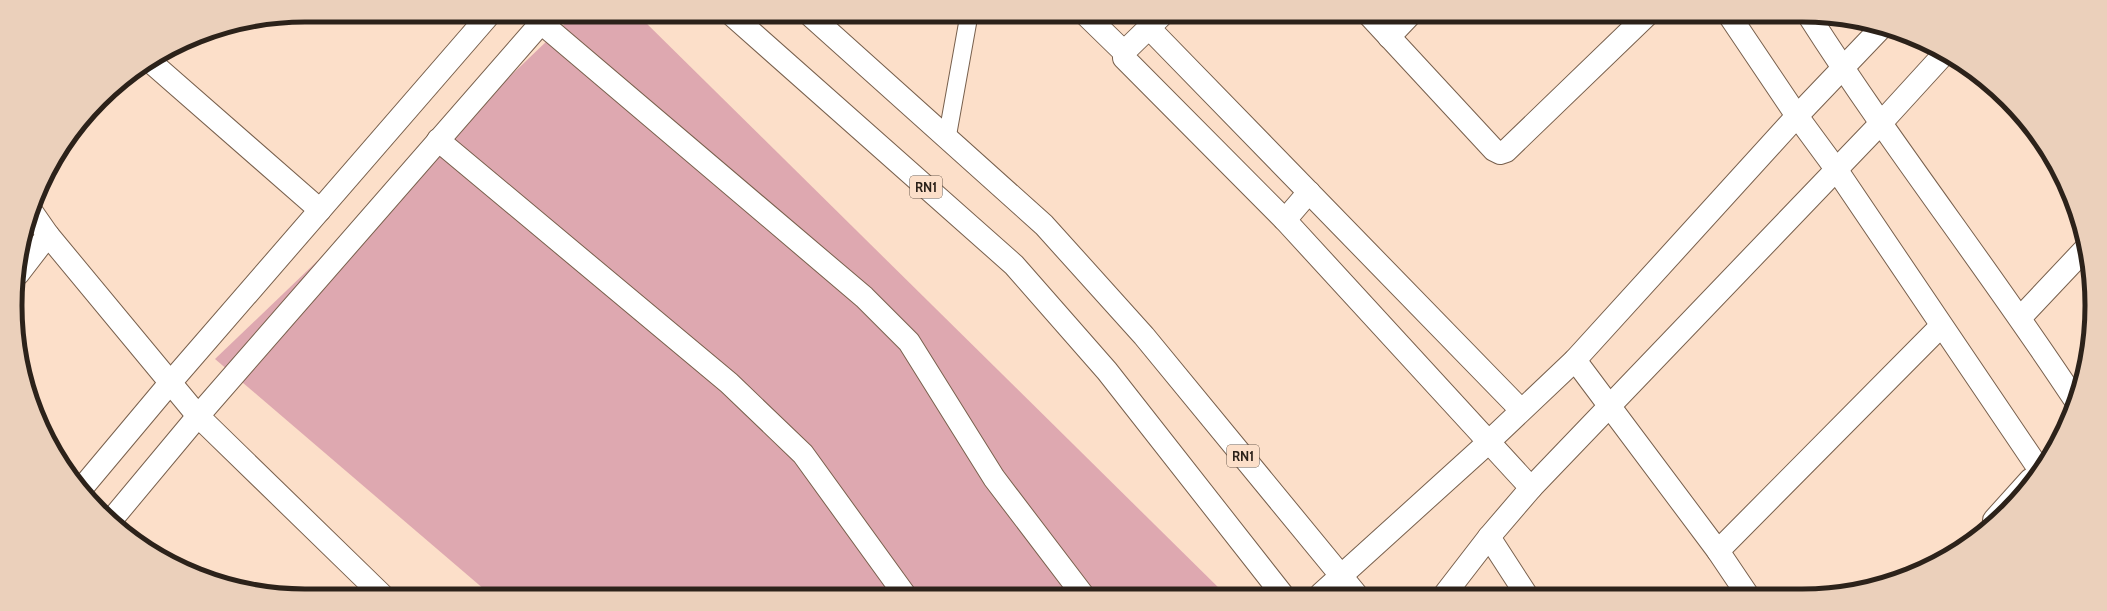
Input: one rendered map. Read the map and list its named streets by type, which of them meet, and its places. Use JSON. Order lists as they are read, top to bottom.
{
  "streets": {
    "street": ["RN1"]
  }
}
